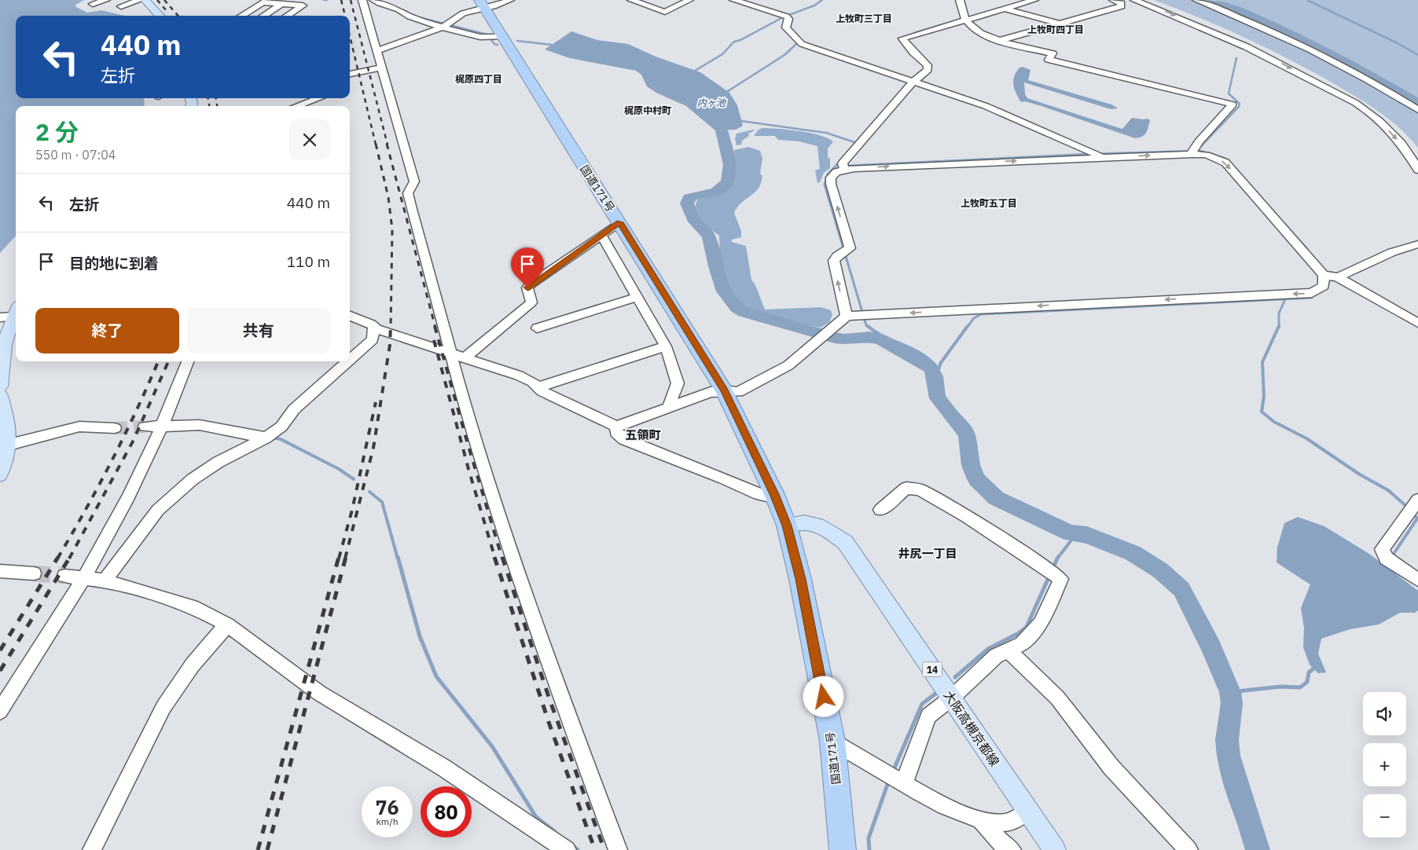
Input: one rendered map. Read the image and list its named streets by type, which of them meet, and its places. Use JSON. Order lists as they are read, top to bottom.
{
  "streets": {
    "highway": ["国道171号"],
    "main road": ["14", "大阪高槻京都線"]
  },
  "crossings": [
    ["国道171号", "大阪高槻京都線"]
  ],
  "districts": [
    "上牧町三丁目",
    "上牧町四丁目",
    "梶原四丁目",
    "梶原中村町",
    "上牧町五丁目",
    "五領町",
    "井尻一丁目"
  ],
  "water": ["内ヶ池"],
  "page": {
    "turn": ["440 m", "左折"],
    "heading": ["2 分", "550 m · 07:04"],
    "list": [
      {
        "name": "左折",
        "value": "440 m"
      },
      {
        "name": "目的地に到着",
        "value": "110 m"
      }
    ],
    "buttons": ["終了", "共有"],
    "map_buttons": ["+", "−"],
    "speed": "76 km/h",
    "limit": "80"
  }
}
